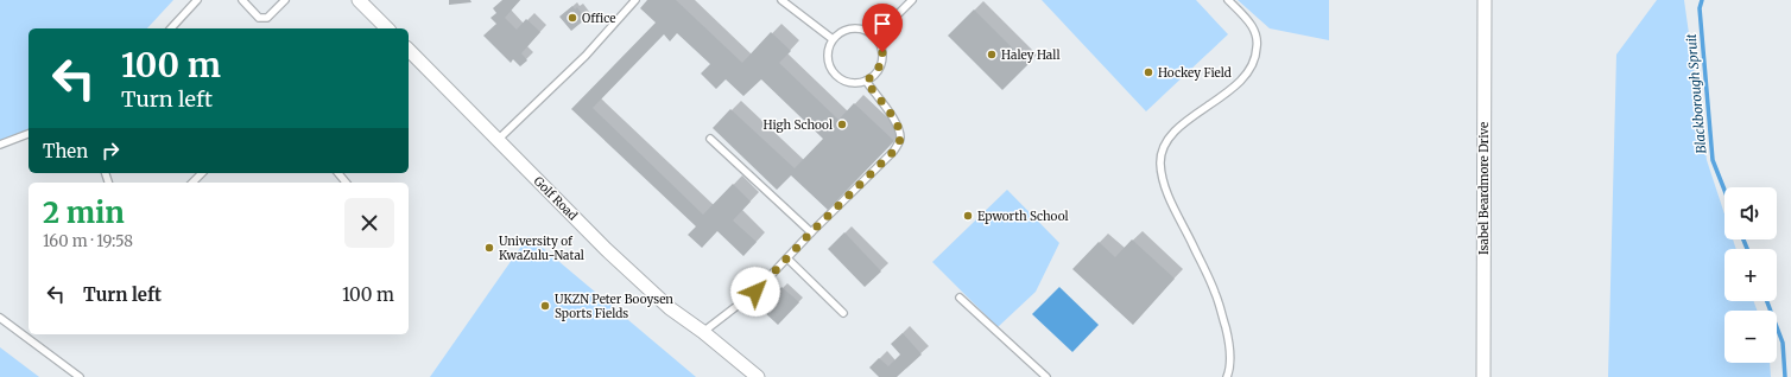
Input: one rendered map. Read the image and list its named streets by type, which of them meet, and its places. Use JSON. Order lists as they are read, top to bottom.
{
  "streets": {
    "street": ["Isabel Beardmore Drive", "Golf Road"]
  },
  "water": ["Blackborough Spruit"],
  "places": [
    "Office",
    "Haley Hall",
    "Hockey Field",
    "High School",
    "Epworth School",
    "University of KwaZulu-Natal",
    "UKZN Peter Booysen Sports Fields"
  ],
  "page": {
    "turn": ["100 m", "Turn left"],
    "then": "Then",
    "heading": ["2 min", "160 m · 19:58"],
    "map_buttons": ["+", "−"],
    "list": [
      {
        "name": "Turn left",
        "value": "100 m"
      }
    ]
  }
}
